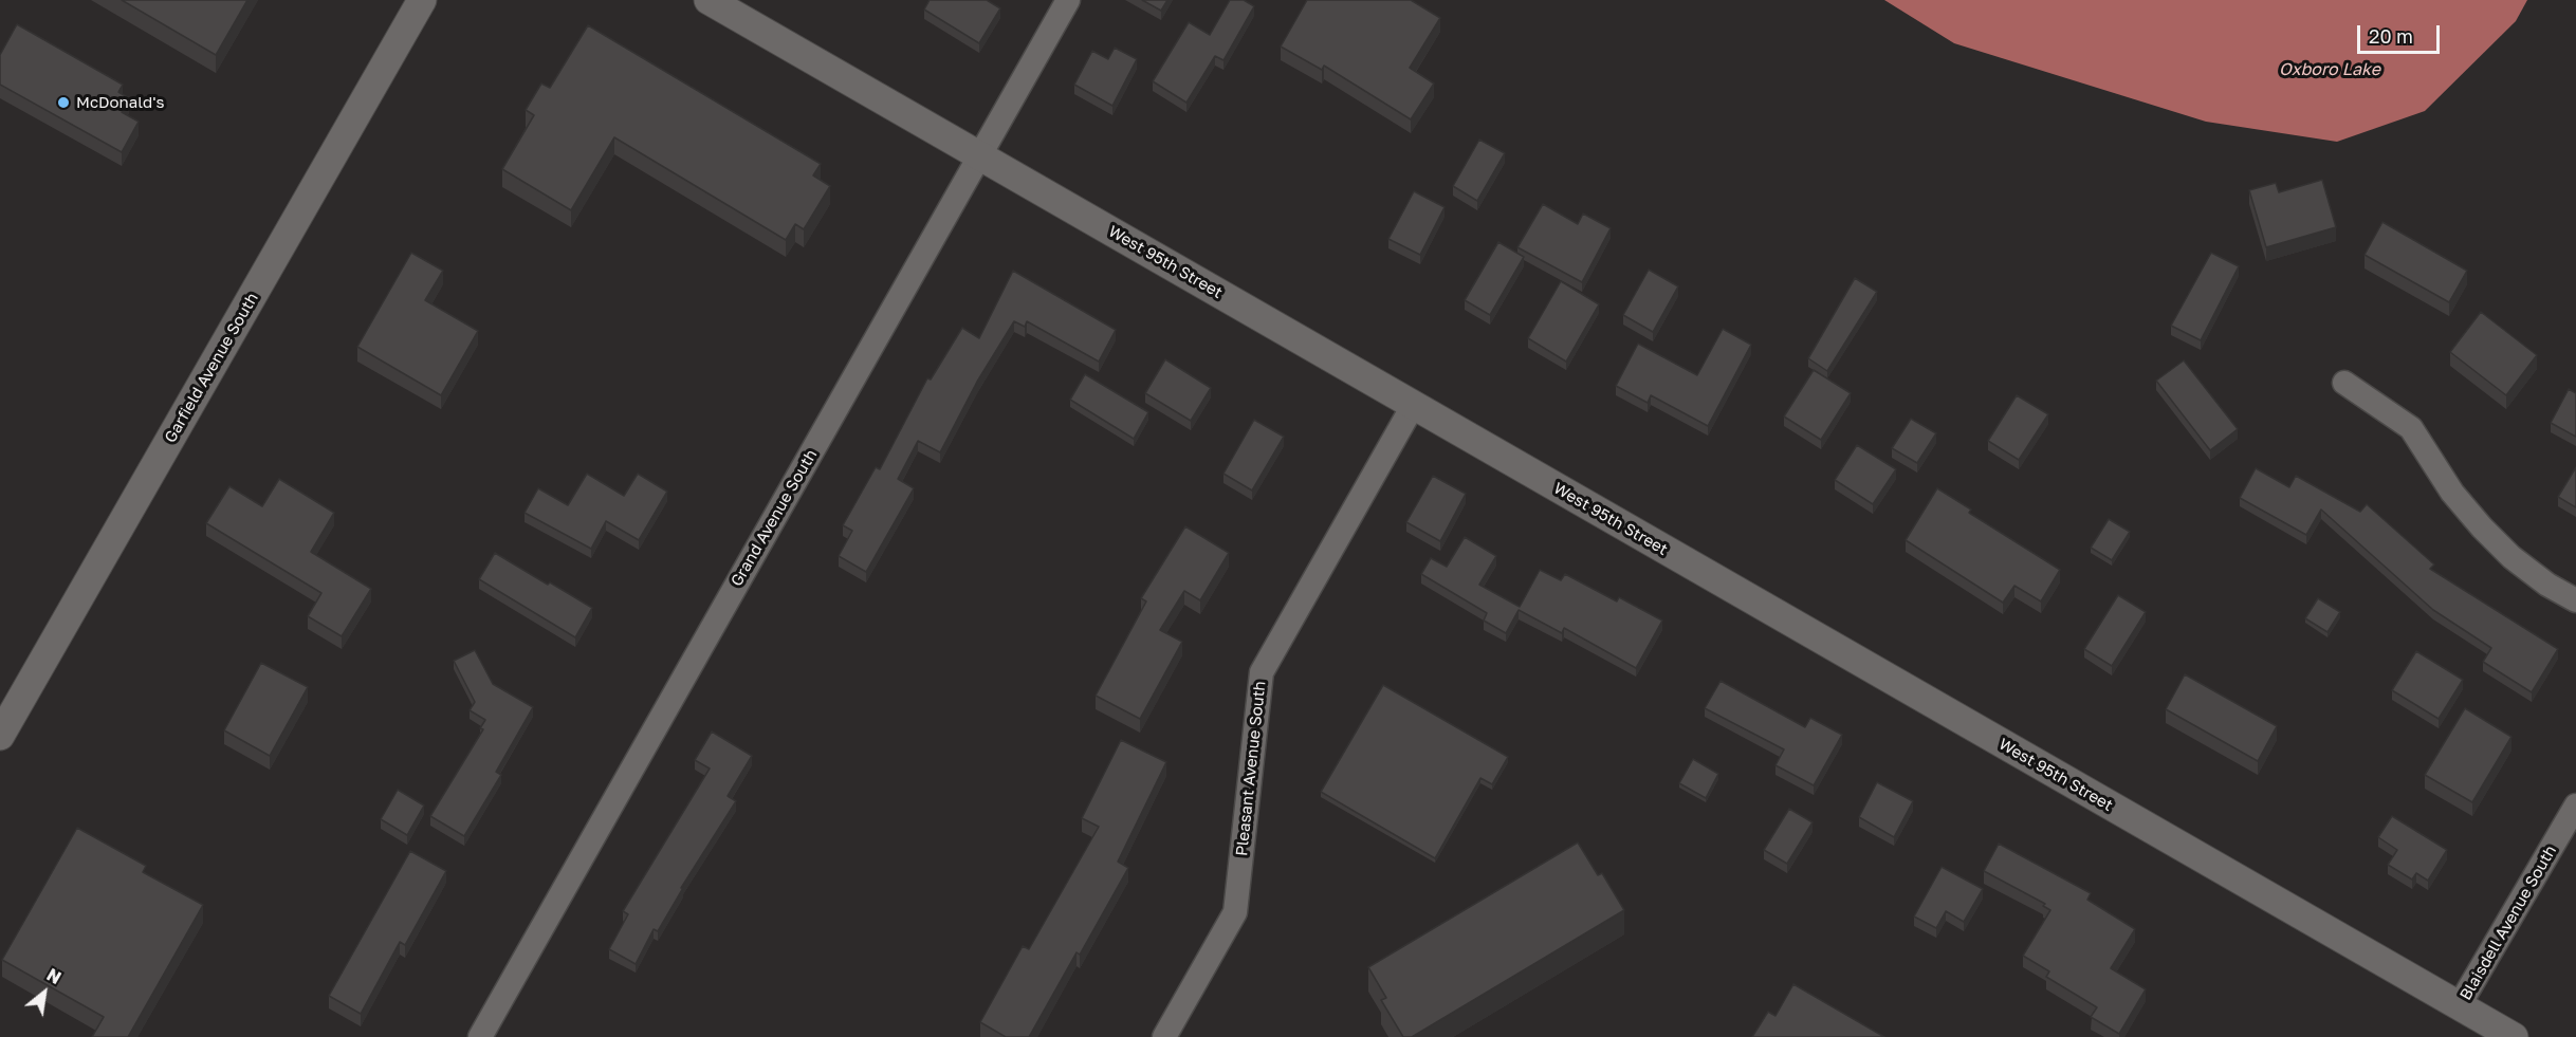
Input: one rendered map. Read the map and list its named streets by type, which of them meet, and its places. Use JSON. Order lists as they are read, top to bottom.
{
  "streets": {
    "street": [
      "West 95th Street",
      "Garfield Avenue South",
      "Grand Avenue South",
      "Pleasant Avenue South",
      "Blaisdell Avenue South"
    ]
  },
  "crossings": [
    ["West 95th Street", "Grand Avenue South"],
    ["West 95th Street", "Pleasant Avenue South"],
    ["West 95th Street", "Blaisdell Avenue South"]
  ],
  "water": ["Oxboro Lake"],
  "places": ["McDonald's"],
  "scale_bar": "20 m",
  "north": "top right"
}
